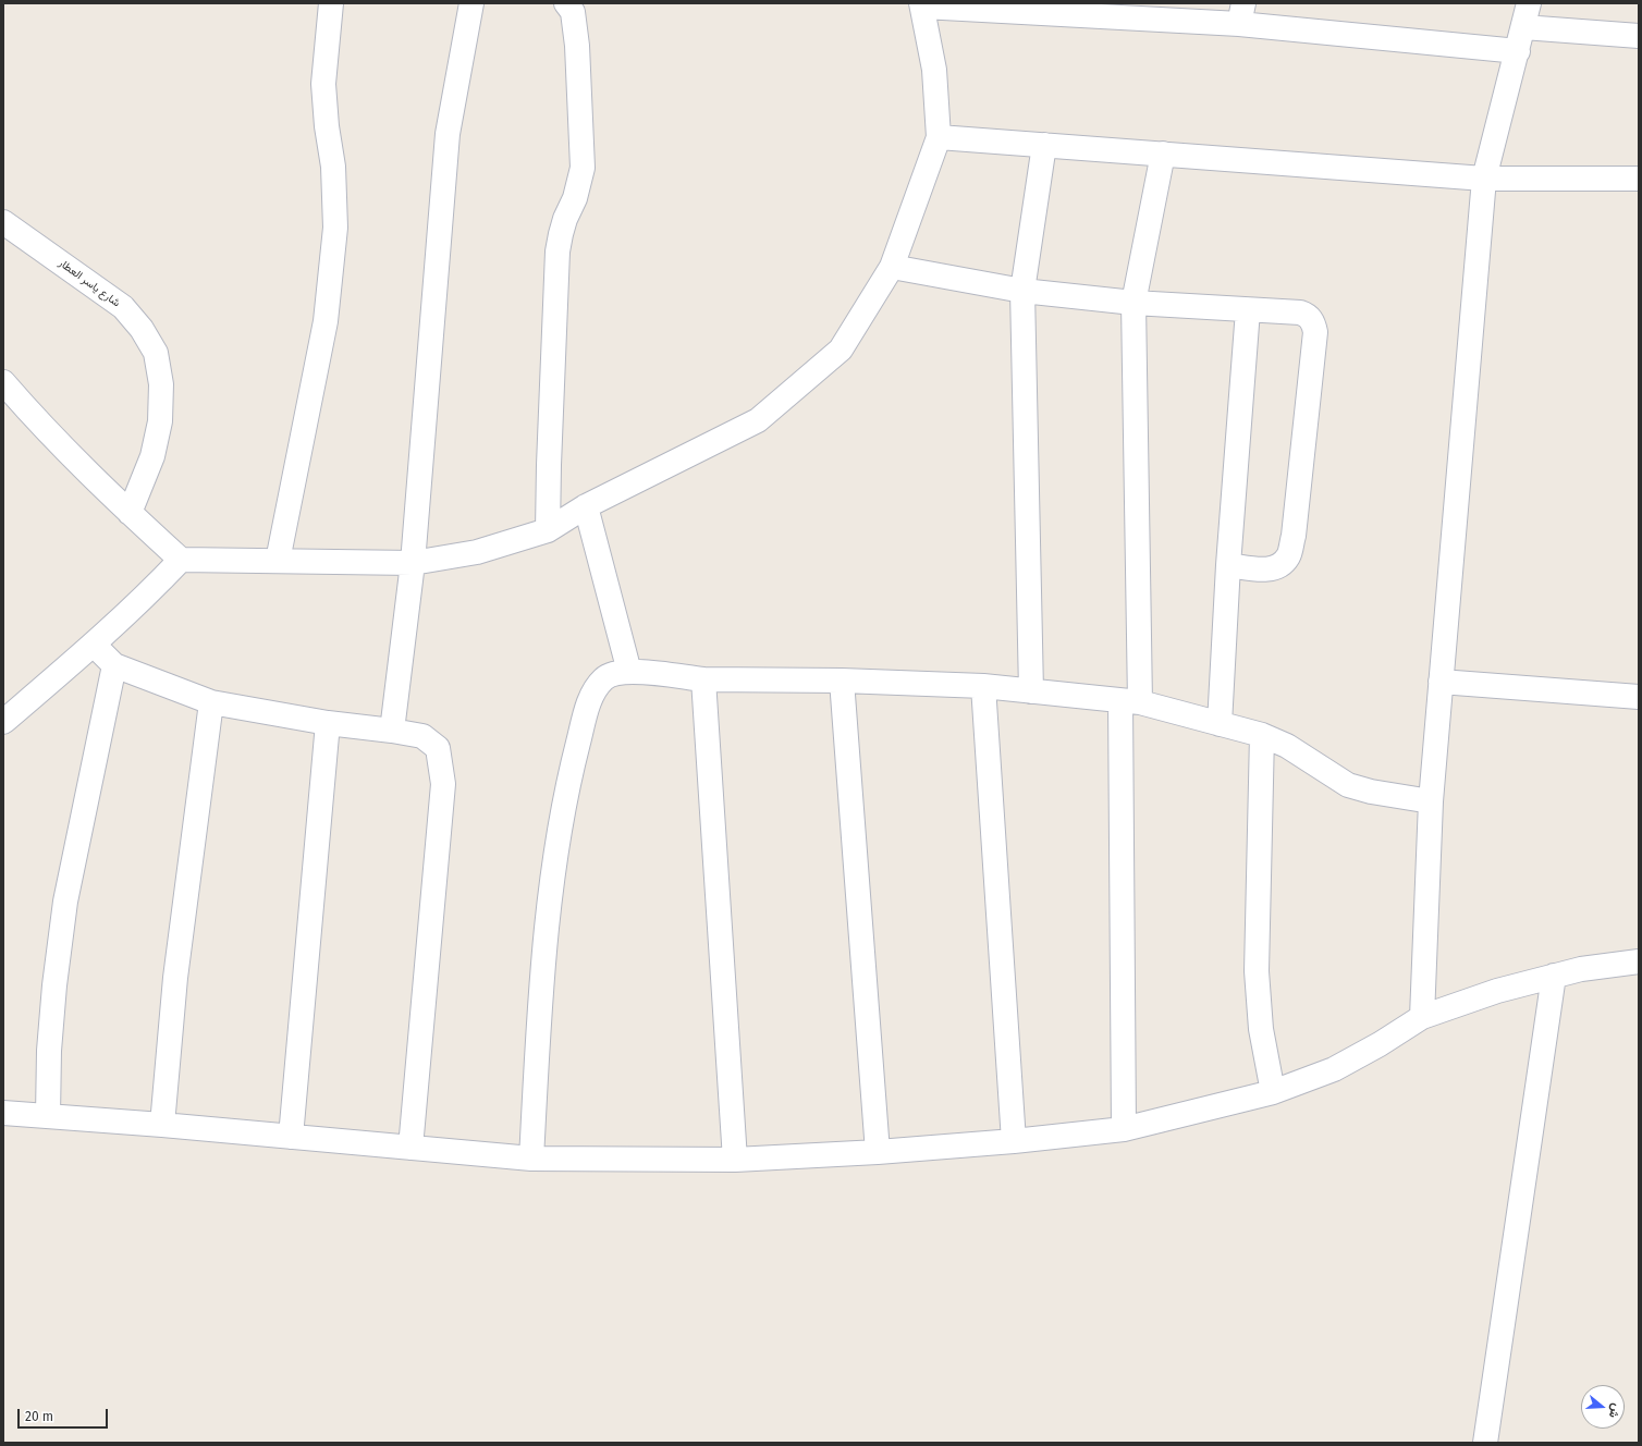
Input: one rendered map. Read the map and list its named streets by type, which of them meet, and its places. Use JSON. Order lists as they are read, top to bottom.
{
  "streets": {
    "street": ["شارع ياسر العطار"]
  },
  "scale_bar": "20 m",
  "north": "right"
}
